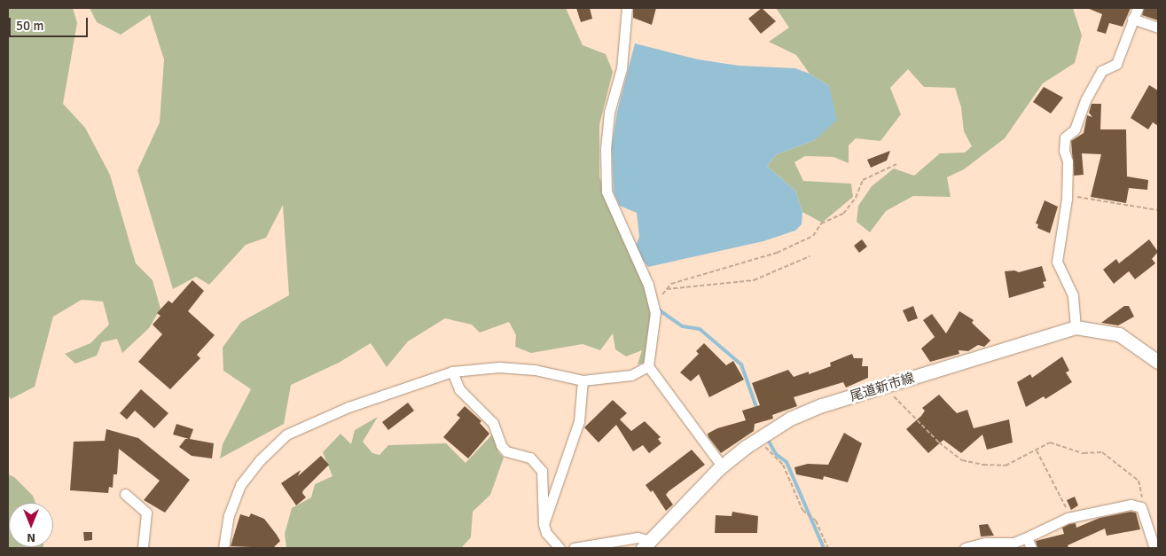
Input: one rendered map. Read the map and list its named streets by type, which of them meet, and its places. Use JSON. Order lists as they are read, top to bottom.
{
  "streets": {
    "main road": ["尾道新市線"]
  },
  "scale_bar": "50 m",
  "north": "bottom"
}
